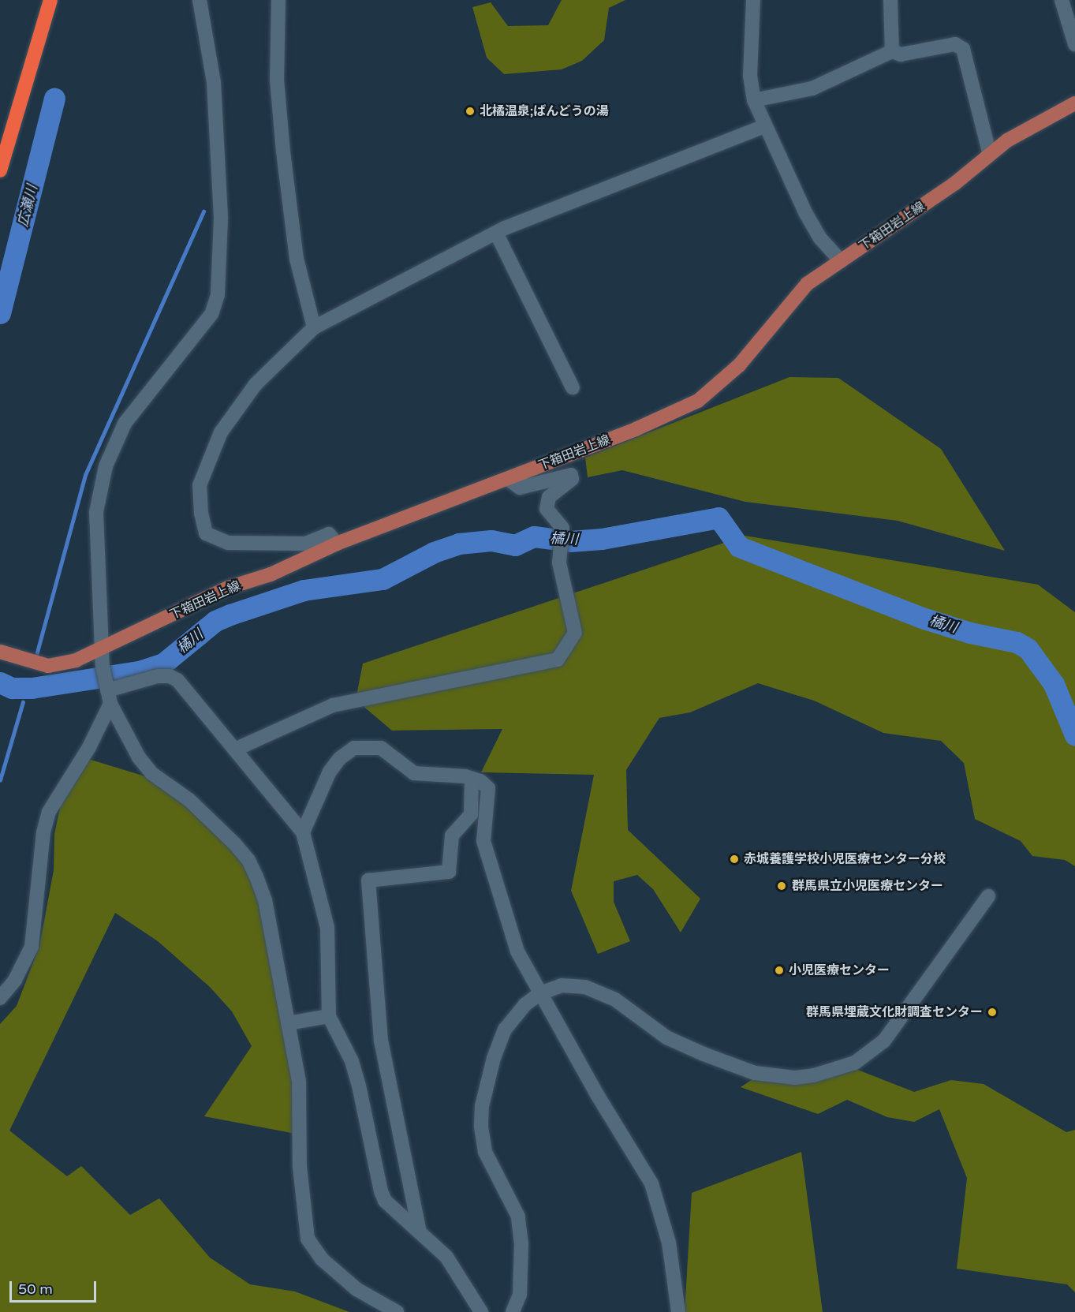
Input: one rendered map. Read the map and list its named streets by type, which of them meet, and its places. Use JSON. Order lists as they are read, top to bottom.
{
  "streets": {
    "main road": ["下箱田岩上線"]
  },
  "water": ["広瀬川", "橘川"],
  "places": [
    "北橘温泉;ばんどうの湯",
    "赤城養護学校小児医療センター分校",
    "群馬県立小児医療センター",
    "小児医療センター",
    "群馬県埋蔵文化財調査センター"
  ],
  "scale_bar": "50 m"
}
